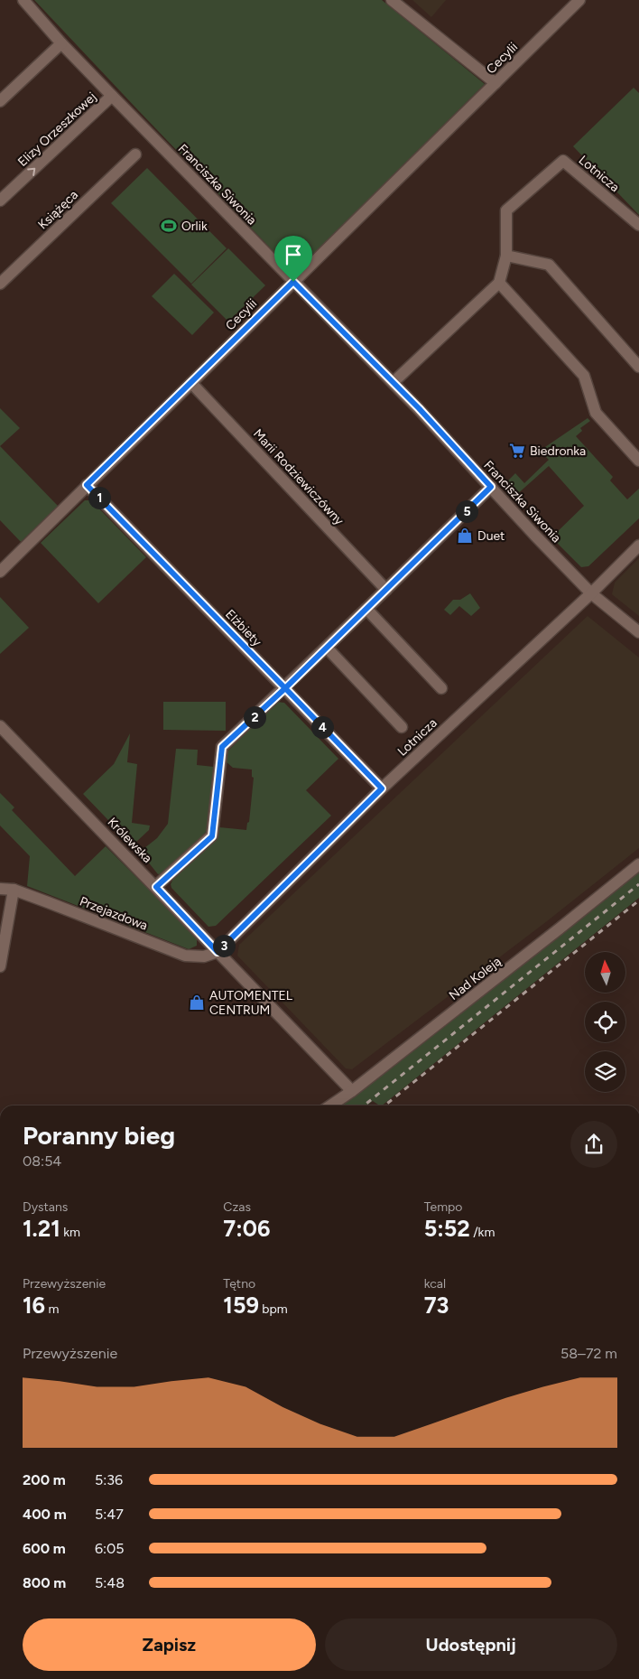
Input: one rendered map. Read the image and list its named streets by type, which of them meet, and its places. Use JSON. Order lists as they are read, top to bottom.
{
  "streets": {
    "street": [
      "Cecylii",
      "Elizy Orzeszkowej",
      "Lotnicza",
      "Franciszka Siwonia",
      "Książęca",
      "Marii Rodziewiczówny",
      "Elżbiety",
      "Królewska",
      "Przejazdowa",
      "Nad Koleją"
    ]
  },
  "crossings": [
    ["Cecylii", "Franciszka Siwonia"],
    ["Cecylii", "Marii Rodziewiczówny"],
    ["Cecylii", "Elżbiety"],
    ["Elizy Orzeszkowej", "Franciszka Siwonia"],
    ["Lotnicza", "Franciszka Siwonia"],
    ["Lotnicza", "Elżbiety"],
    ["Lotnicza", "Królewska"],
    ["Lotnicza", "Przejazdowa"],
    ["Królewska", "Przejazdowa"],
    ["Królewska", "Nad Koleją"]
  ],
  "places": {
    "sports": ["Orlik"],
    "supermarket": ["Biedronka"],
    "shop": ["Duet", "AUTOMENTEL CENTRUM"]
  },
  "north": "top",
  "page": {
    "pins": [
      "1",
      "5",
      "2",
      "4",
      "3"
    ],
    "heading": ["Poranny bieg", "08:54"],
    "stats": [
      ["Dystans", "1.21 km"],
      ["Czas", "7:06"],
      ["Tempo", "5:52 /km"],
      ["Przewyższenie", "16 m"],
      ["Tętno", "159 bpm"],
      ["kcal", "73"]
    ],
    "chart": ["Przewyższenie", "58–72 m"],
    "list": [
      {
        "name": "200 m",
        "note": "5:36"
      },
      {
        "name": "400 m",
        "note": "5:47"
      },
      {
        "name": "600 m",
        "note": "6:05"
      },
      {
        "name": "800 m",
        "note": "5:48"
      }
    ],
    "buttons": ["Zapisz", "Udostępnij"]
  }
}
